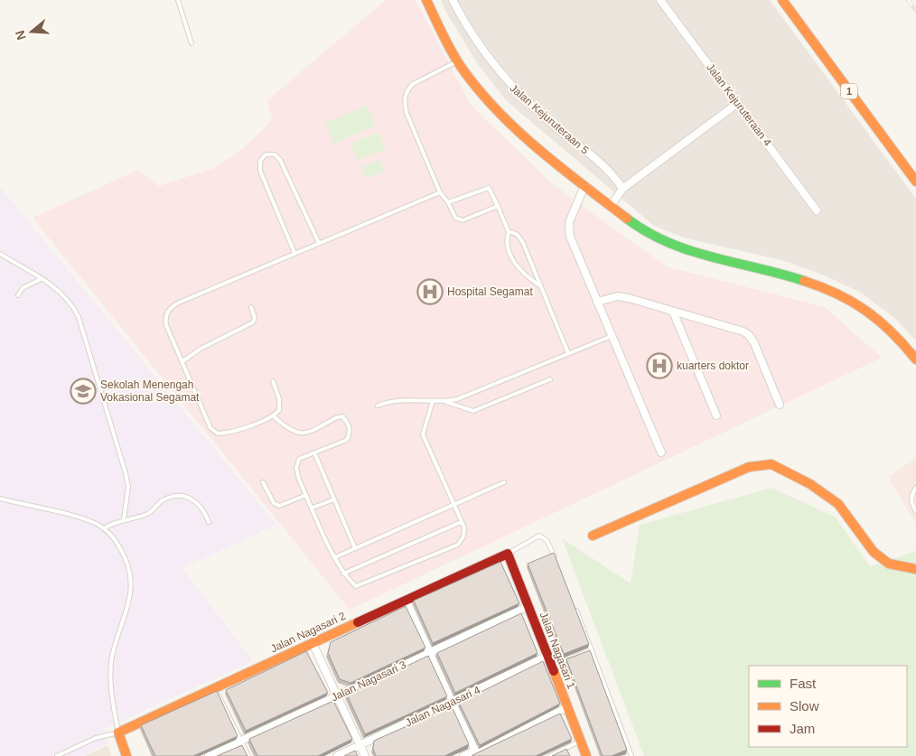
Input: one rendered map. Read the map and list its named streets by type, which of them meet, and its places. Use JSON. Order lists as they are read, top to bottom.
{
  "streets": {
    "main road": ["1", "Jalan Nagasari 2", "Jalan Nagasari 1"],
    "street": [
      "Jalan Kejuruteraan 4",
      "Jalan Kejuruteraan 5",
      "Jalan Nagasari 3",
      "Jalan Nagasari 4"
    ]
  },
  "crossings": [
    ["Jalan Nagasari 2", "Jalan Nagasari 1"],
    ["Jalan Nagasari 1", "Jalan Nagasari 3"],
    ["Jalan Nagasari 1", "Jalan Nagasari 4"]
  ],
  "places": {
    "hospital": ["Hospital Segamat", "kuarters doktor"],
    "school or university": ["Sekolah Menengah Vokasional Segamat"]
  },
  "legend": ["Fast", "Slow", "Jam"],
  "north": "left"
}
